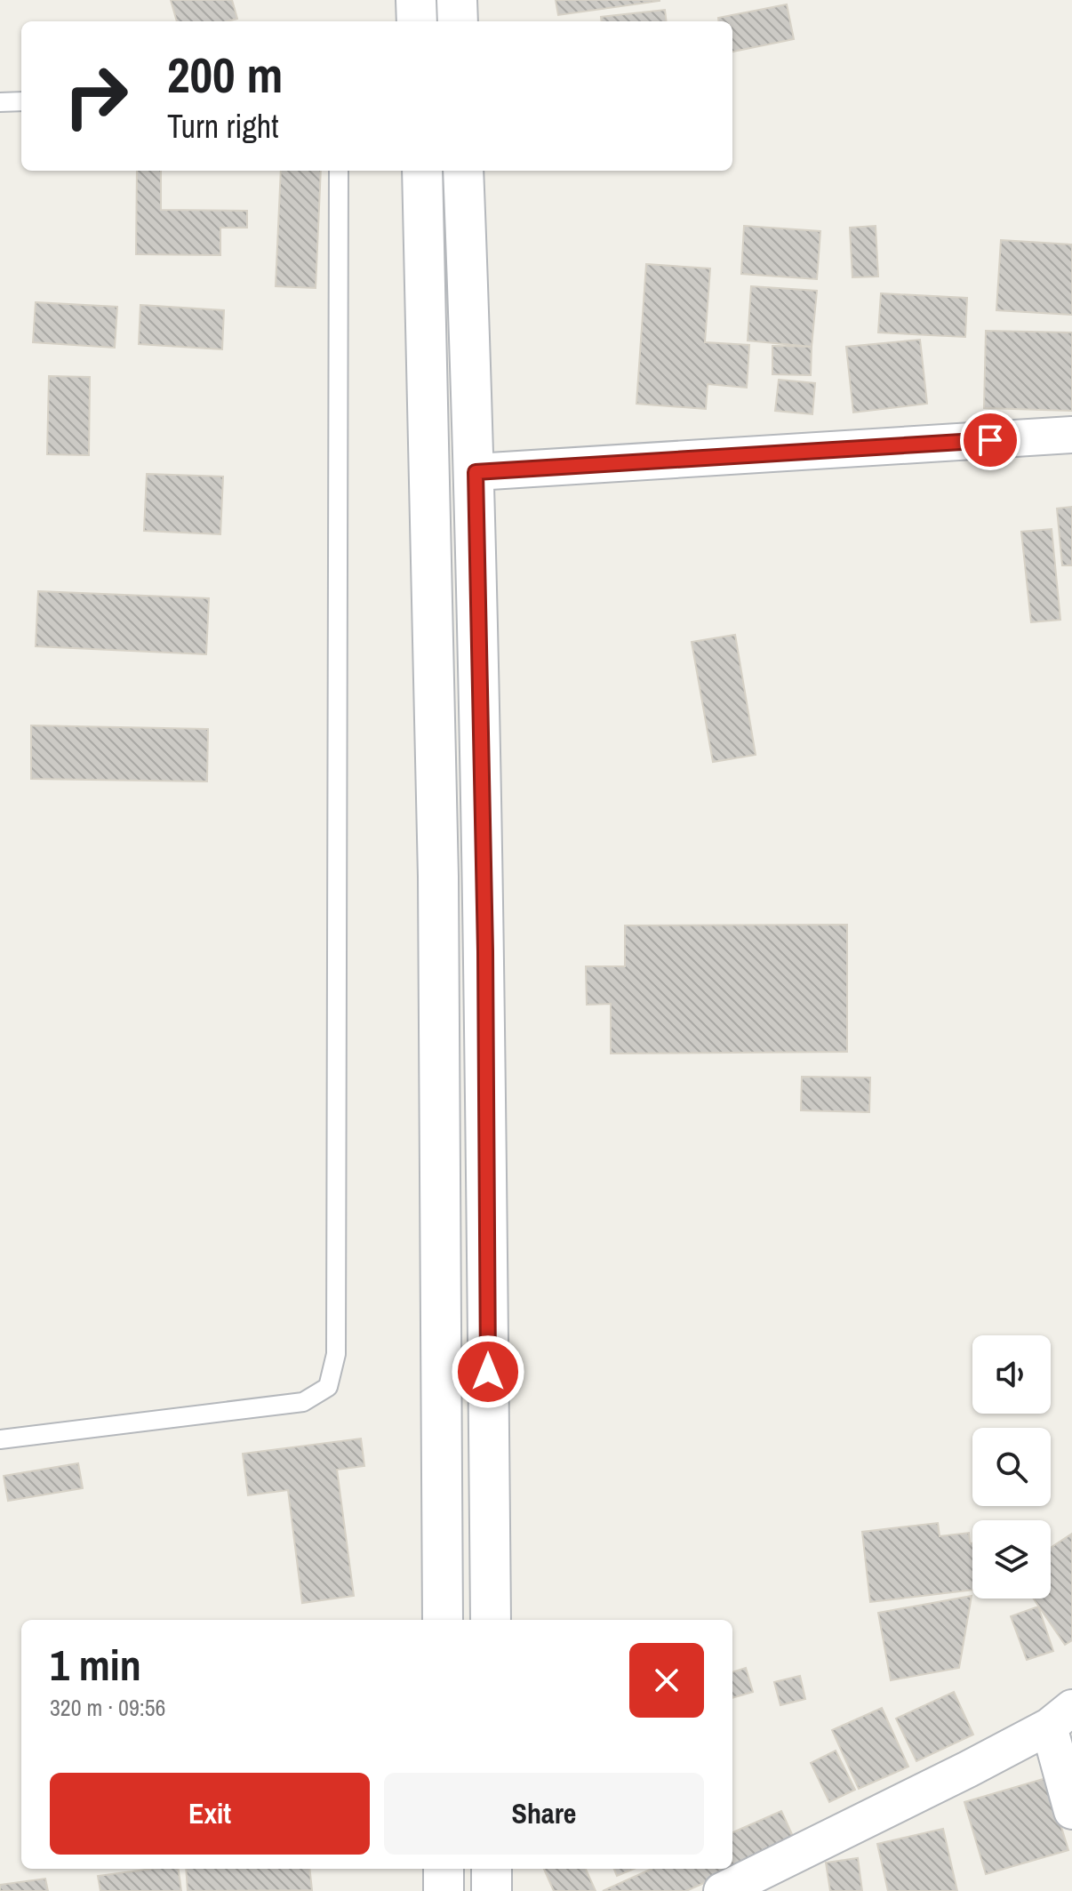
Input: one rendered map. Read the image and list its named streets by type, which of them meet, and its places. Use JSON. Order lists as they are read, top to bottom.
{
  "page": {
    "turn": ["200 m", "Turn right"],
    "heading": ["1 min", "320 m · 09:56"],
    "buttons": ["Exit", "Share"]
  }
}
